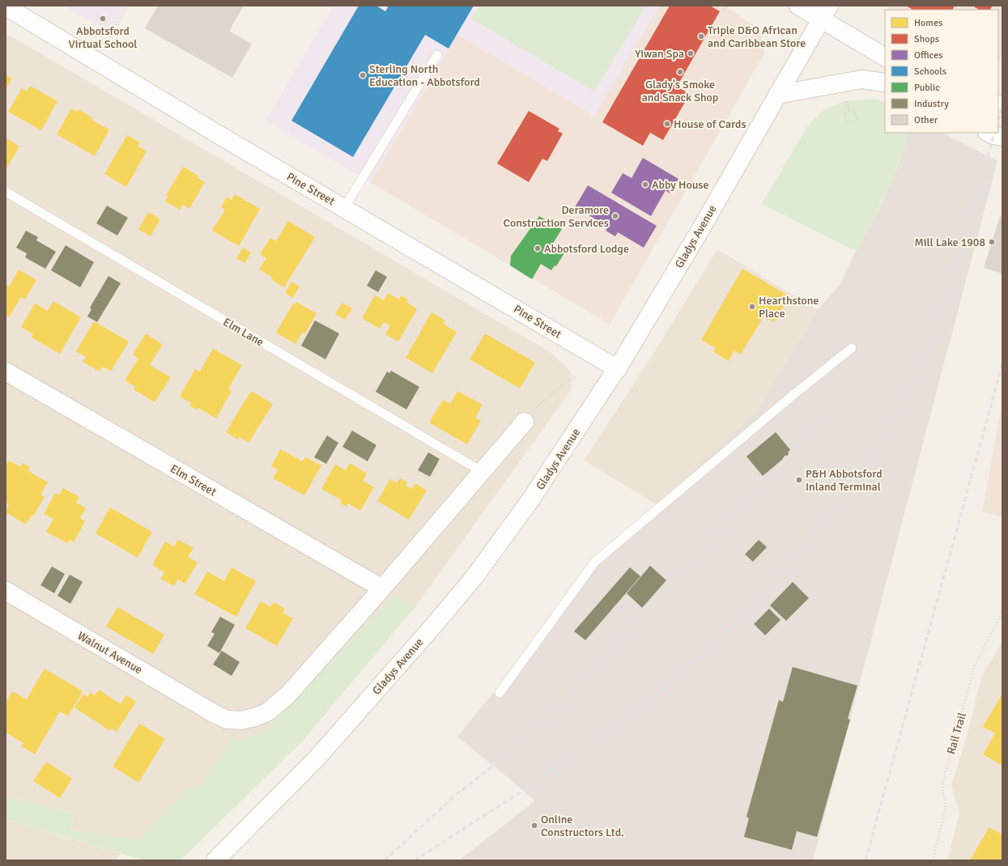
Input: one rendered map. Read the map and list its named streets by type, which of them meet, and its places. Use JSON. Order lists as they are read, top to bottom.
{
  "streets": {
    "street": [
      "Pine Street",
      "Gladys Avenue",
      "Elm Street",
      "Walnut Avenue"
    ],
    "lane": ["Elm Lane"],
    "path": ["Rail Trail"]
  },
  "crossings": [
    ["Pine Street", "Gladys Avenue"],
    ["Elm Street", "Walnut Avenue"]
  ],
  "places": [
    "Abbotsford Virtual School",
    "Triple D&O African and Caribbean Store",
    "Yiwan Spa",
    "Glady's Smoke and Snack Shop",
    "Sterling North Education - Abbotsford",
    "House of Cards",
    "Abby House",
    "Deramore Construction Services",
    "Mill Lake 1908",
    "Abbotsford Lodge",
    "Hearthstone Place",
    "P&H Abbotsford Inland Terminal",
    "Online Constructors Ltd."
  ],
  "legend": [
    "Homes",
    "Shops",
    "Offices",
    "Schools",
    "Public",
    "Industry",
    "Other"
  ]
}
